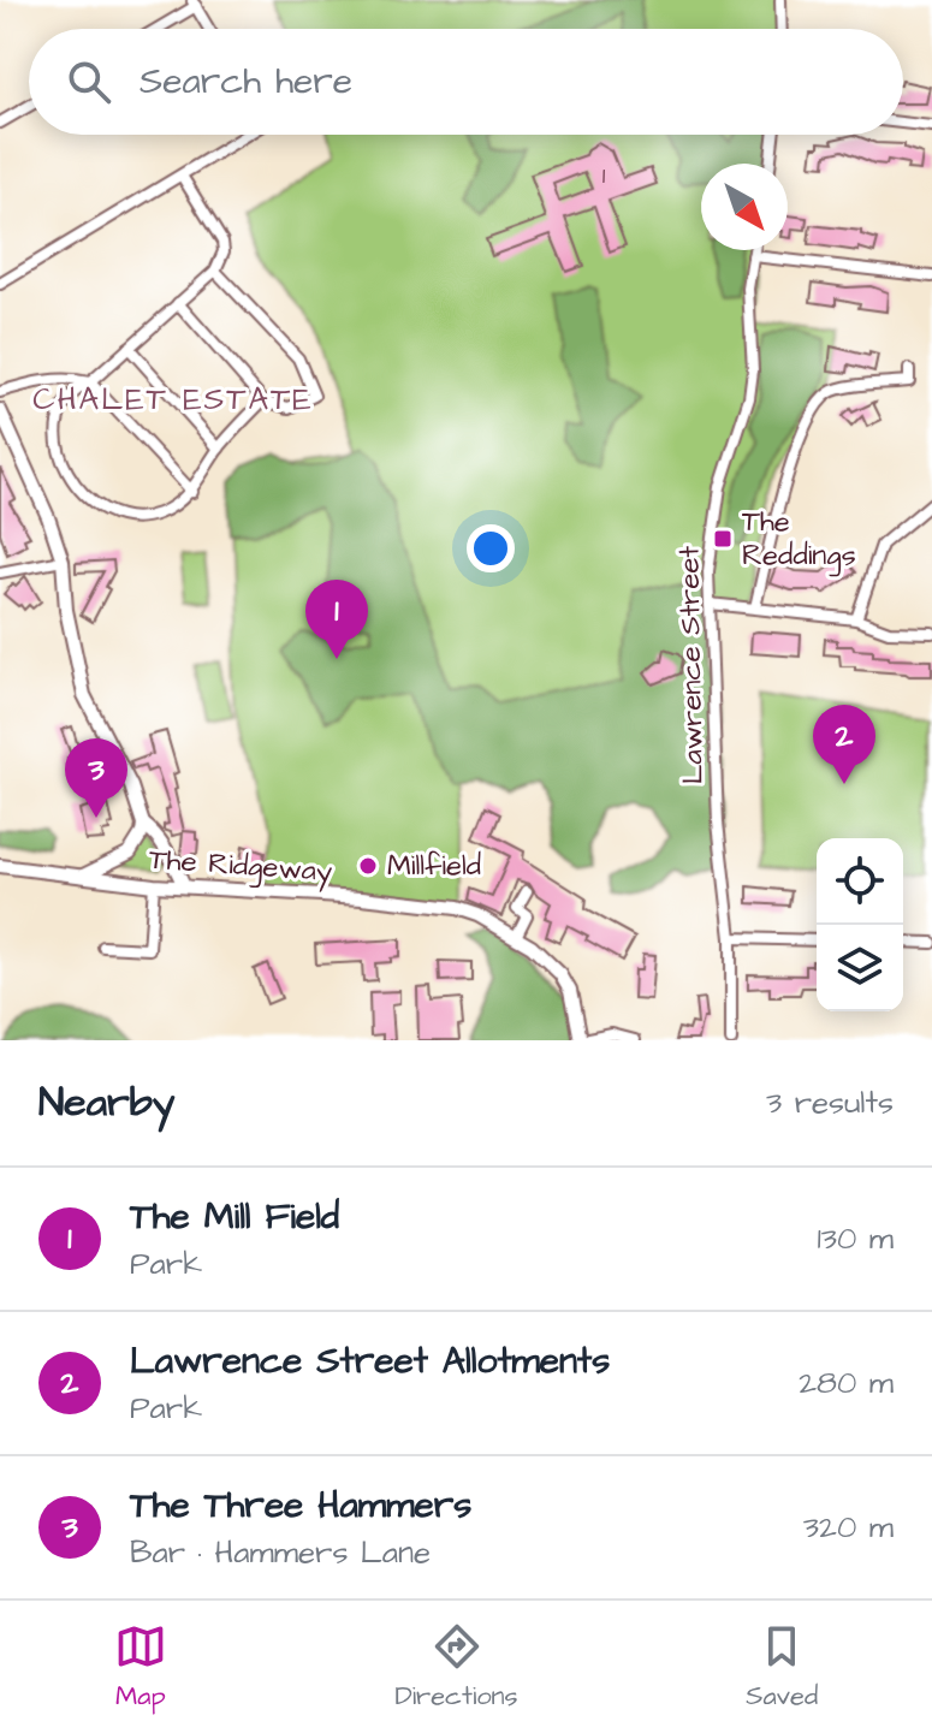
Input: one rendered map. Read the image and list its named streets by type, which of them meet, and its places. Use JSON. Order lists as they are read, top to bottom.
{
  "streets": {
    "main road": ["The Ridgeway"],
    "street": ["Lawrence Street"]
  },
  "districts": ["CHALET ESTATE"],
  "places": {
    "transit": ["The Reddings"],
    "other": ["Millfield"]
  },
  "house_numbers": ["1"],
  "north": "bottom right",
  "page": {
    "search": "Search here",
    "pins": ["1", "2", "3"],
    "heading": ["Nearby", "3 results"],
    "list": [
      {
        "mark": "1",
        "name": "The Mill Field",
        "note": "Park",
        "value": "130 m"
      },
      {
        "mark": "2",
        "name": "Lawrence Street Allotments",
        "note": "Park",
        "value": "280 m"
      },
      {
        "mark": "3",
        "name": "The Three Hammers",
        "note": "Bar · Hammers Lane",
        "value": "320 m"
      }
    ],
    "nav": ["Map", "Directions", "Saved"]
  }
}
